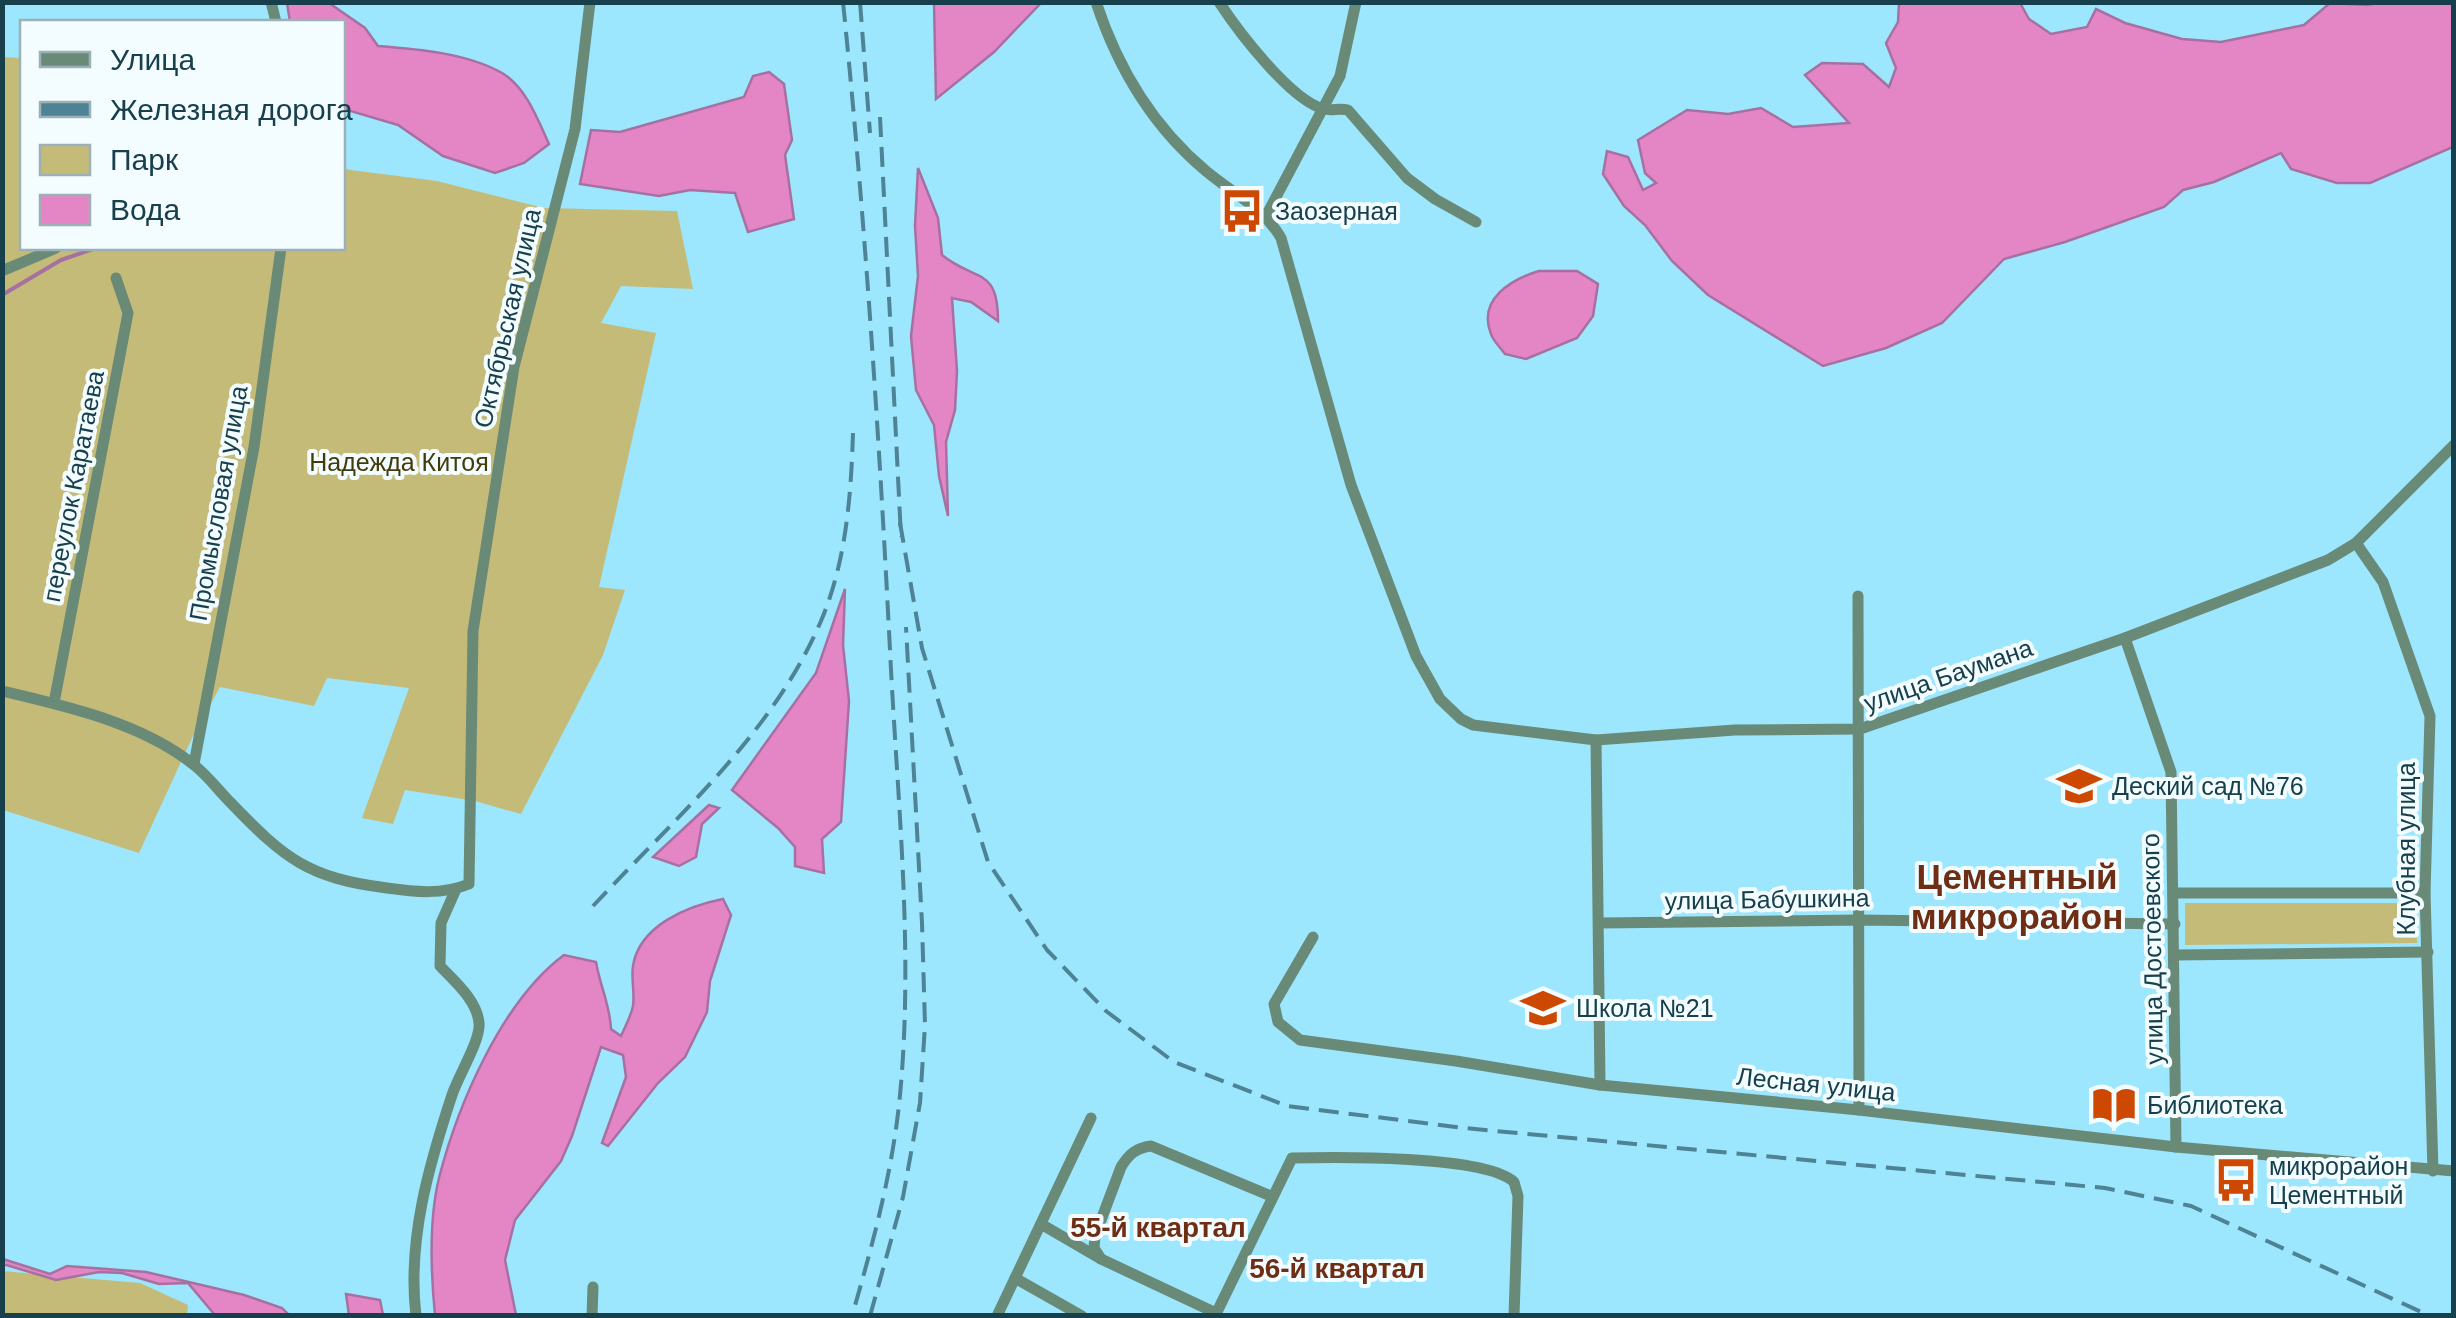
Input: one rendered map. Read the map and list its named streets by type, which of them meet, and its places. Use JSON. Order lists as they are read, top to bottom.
{
  "streets": {
    "street": [
      "Октябрьская улица",
      "переулок Каратаева",
      "Промысловая улица",
      "улица Баумана",
      "Клубная улица",
      "улица Бабушкина",
      "улица Достоевского",
      "Лесная улица"
    ]
  },
  "crossings": [
    ["улица Баумана", "Клубная улица"],
    ["улица Баумана", "улица Достоевского"],
    ["Клубная улица", "Лесная улица"],
    ["улица Бабушкина", "улица Достоевского"],
    ["улица Достоевского", "Лесная улица"]
  ],
  "districts": ["Цементный микрорайон", "55-й квартал", "56-й квартал"],
  "parks": ["Надежда Китоя"],
  "places": {
    "bus stop": ["Заозерная", "микрорайон Цементный"],
    "school or university": ["Деский сад №76", "Школа №21"],
    "library": ["Библиотека"]
  },
  "legend": [
    "Улица",
    "Железная дорога",
    "Парк",
    "Вода"
  ]
}
